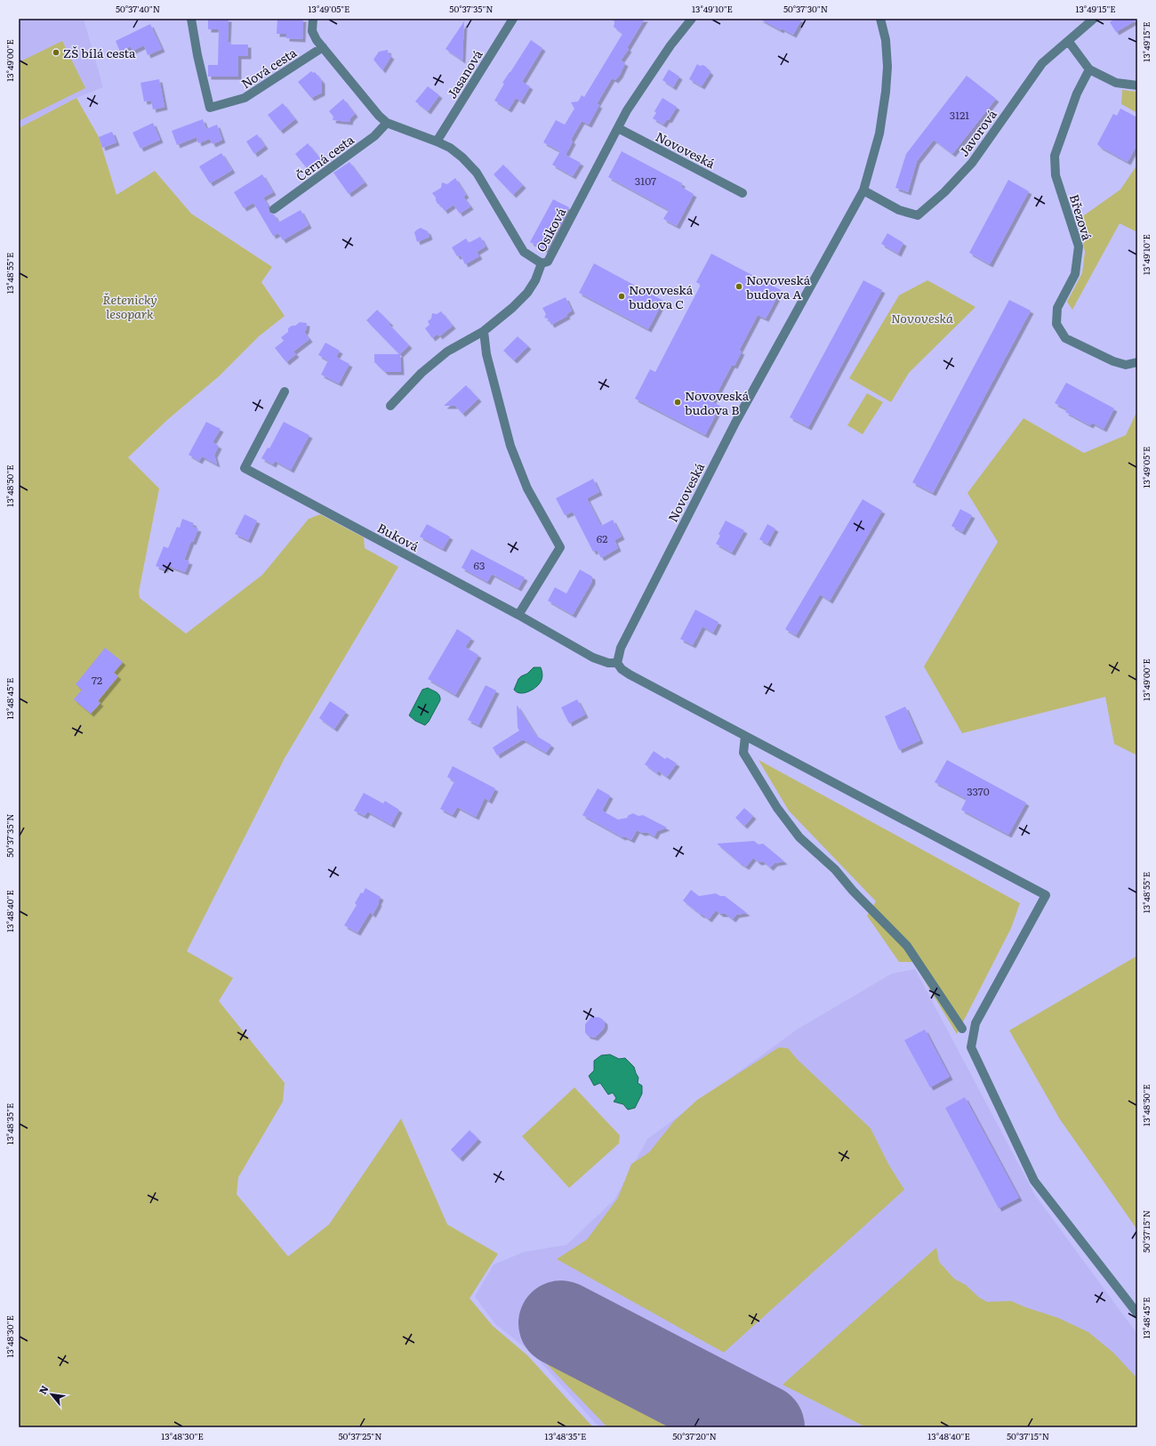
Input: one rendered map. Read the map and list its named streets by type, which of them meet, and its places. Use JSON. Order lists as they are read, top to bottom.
{
  "streets": {
    "street": [
      "Nová cesta",
      "Jasanová",
      "Javorová",
      "Novoveská",
      "Černá cesta",
      "Březová",
      "Osiková",
      "Buková"
    ]
  },
  "crossings": [
    ["Jasanová", "Osiková"],
    ["Javorová", "Novoveská"],
    ["Novoveská", "Osiková"],
    ["Novoveská", "Buková"],
    ["Černá cesta", "Osiková"]
  ],
  "parks": ["Řetenický lesopark", "Novoveská"],
  "places": [
    "ZŠ bílá cesta",
    "Novoveská budova A",
    "Novoveská budova C",
    "Novoveská budova B"
  ],
  "house_numbers": [
    "3121",
    "3107",
    "62",
    "63",
    "72",
    "3370"
  ],
  "north": "top left",
  "coordinates": [
    "50°37'40\"N",
    "13°49'05\"E",
    "50°37'35\"N",
    "13°49'10\"E",
    "50°37'30\"N",
    "13°49'15\"E",
    "13°49'00\"E",
    "13°48'55\"E",
    "13°48'50\"E",
    "13°48'45\"E",
    "13°48'40\"E",
    "13°48'35\"E",
    "50°37'15\"N",
    "13°48'30\"E",
    "50°37'25\"N",
    "50°37'20\"N"
  ]
}
